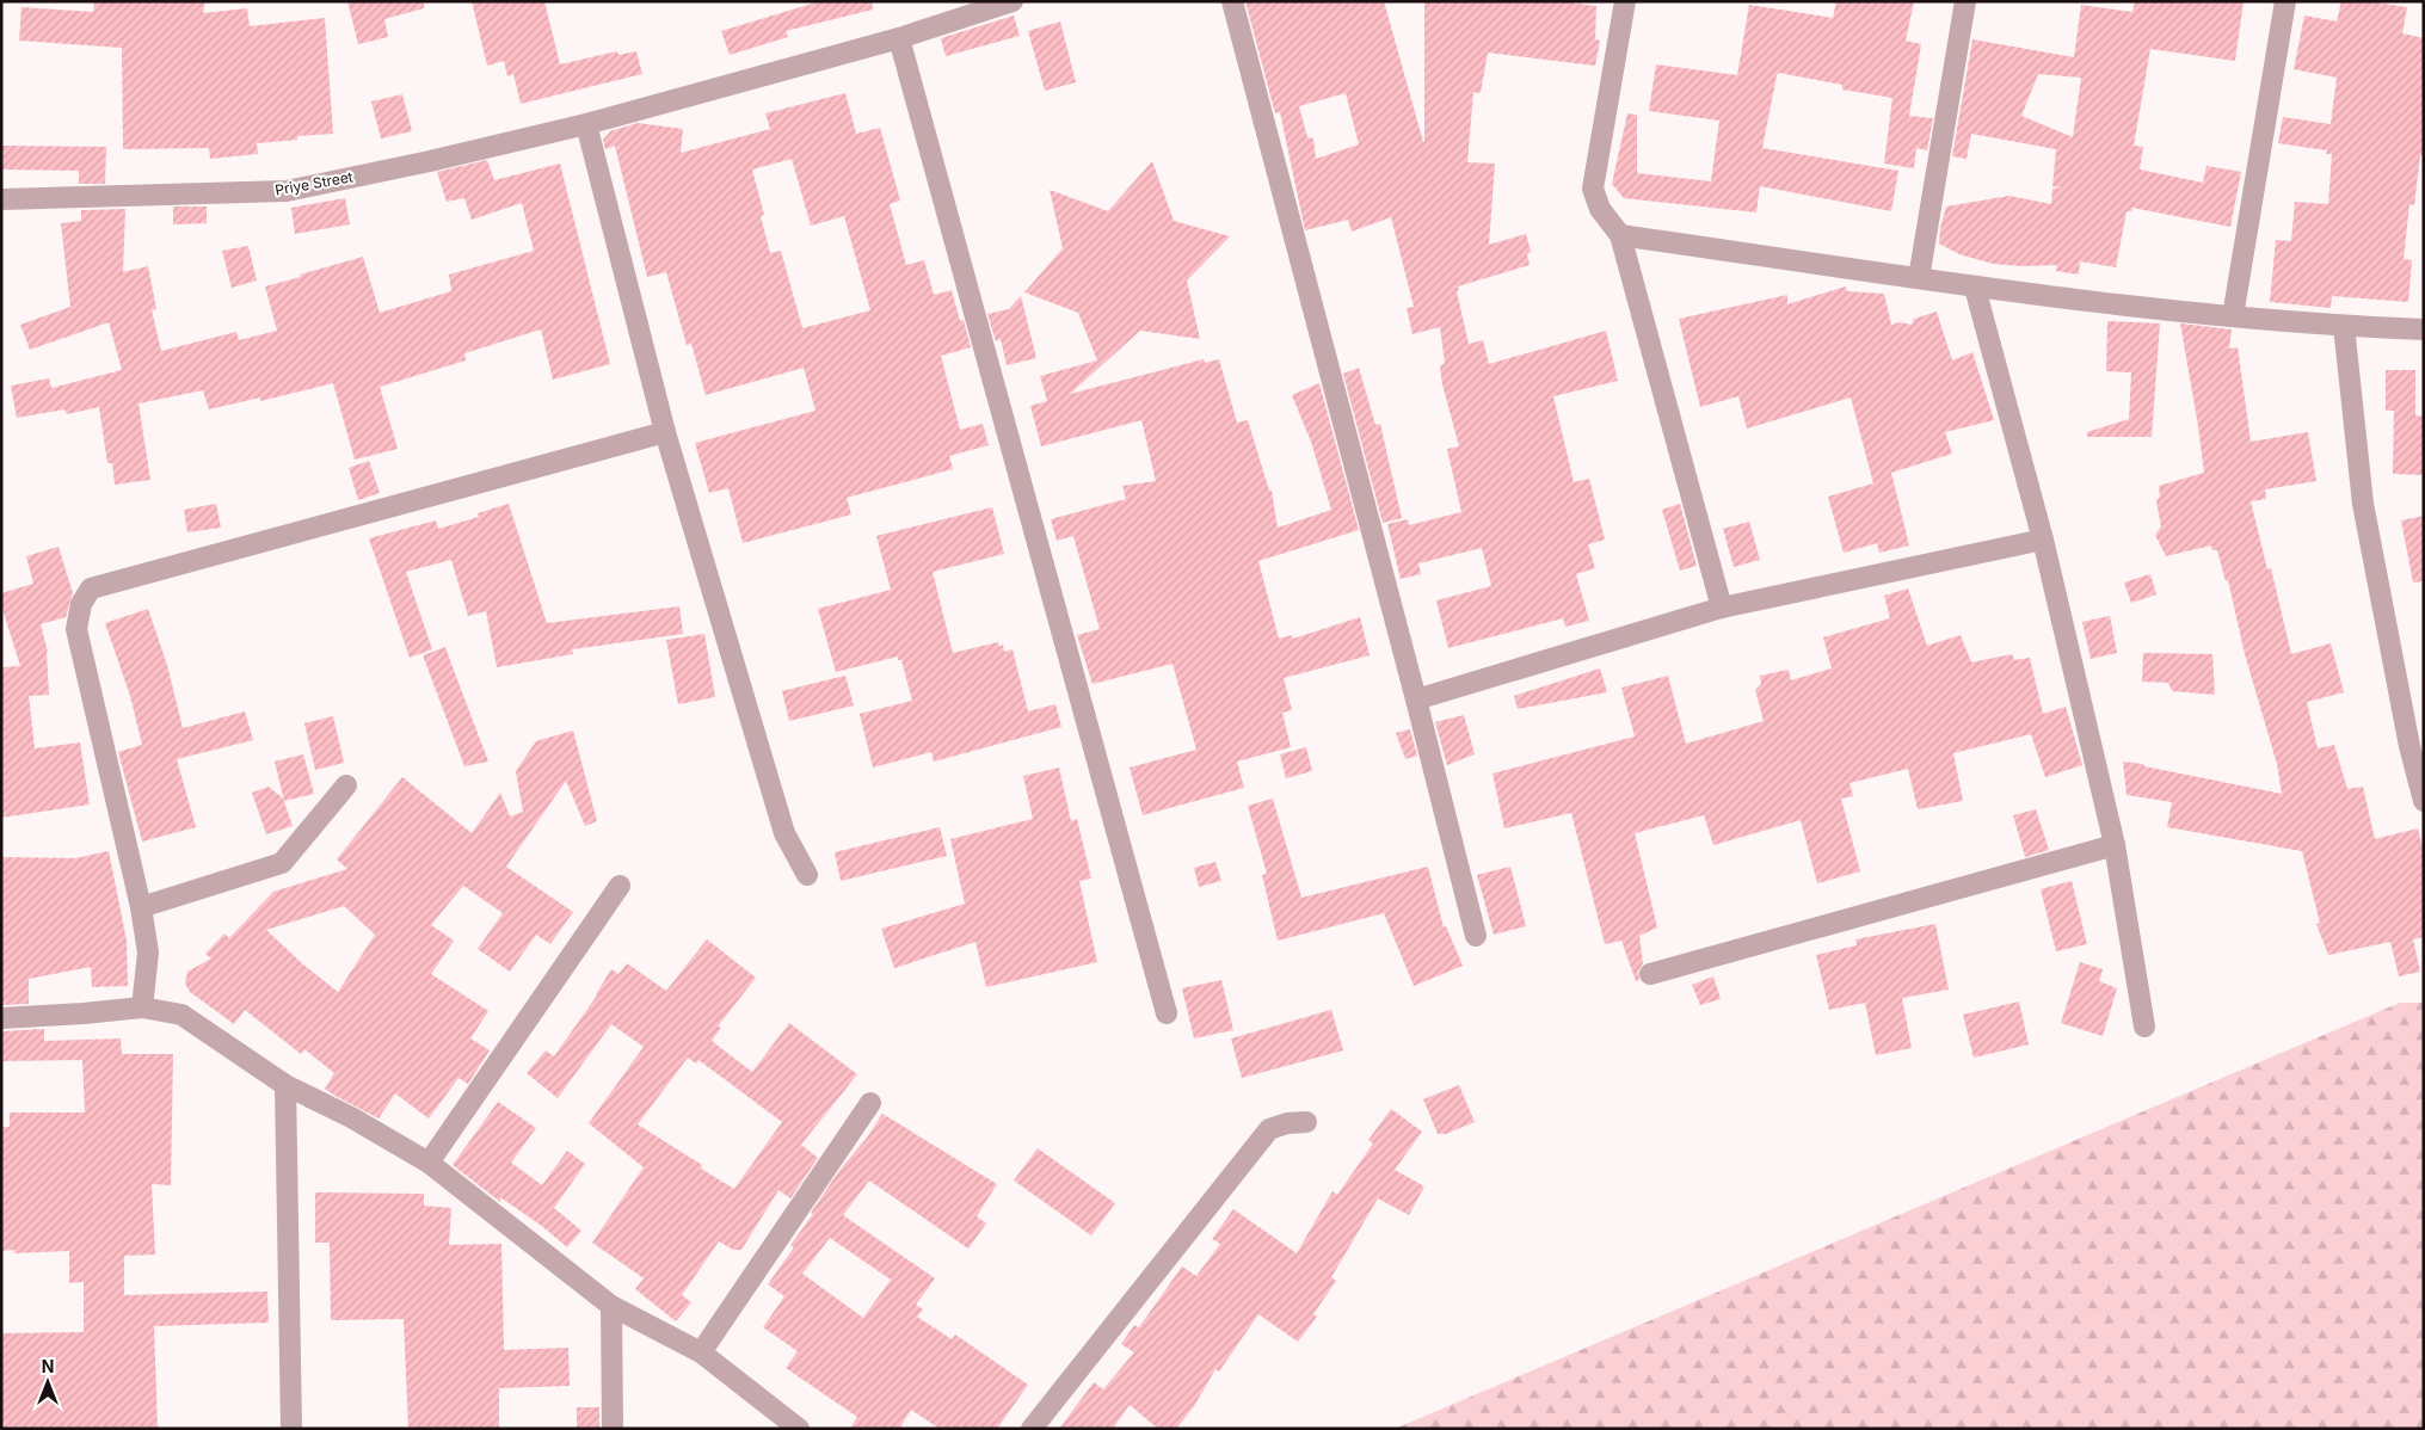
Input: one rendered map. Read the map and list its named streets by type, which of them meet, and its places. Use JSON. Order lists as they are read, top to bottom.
{
  "streets": {
    "street": ["Priye Street"]
  },
  "north": "top"
}
